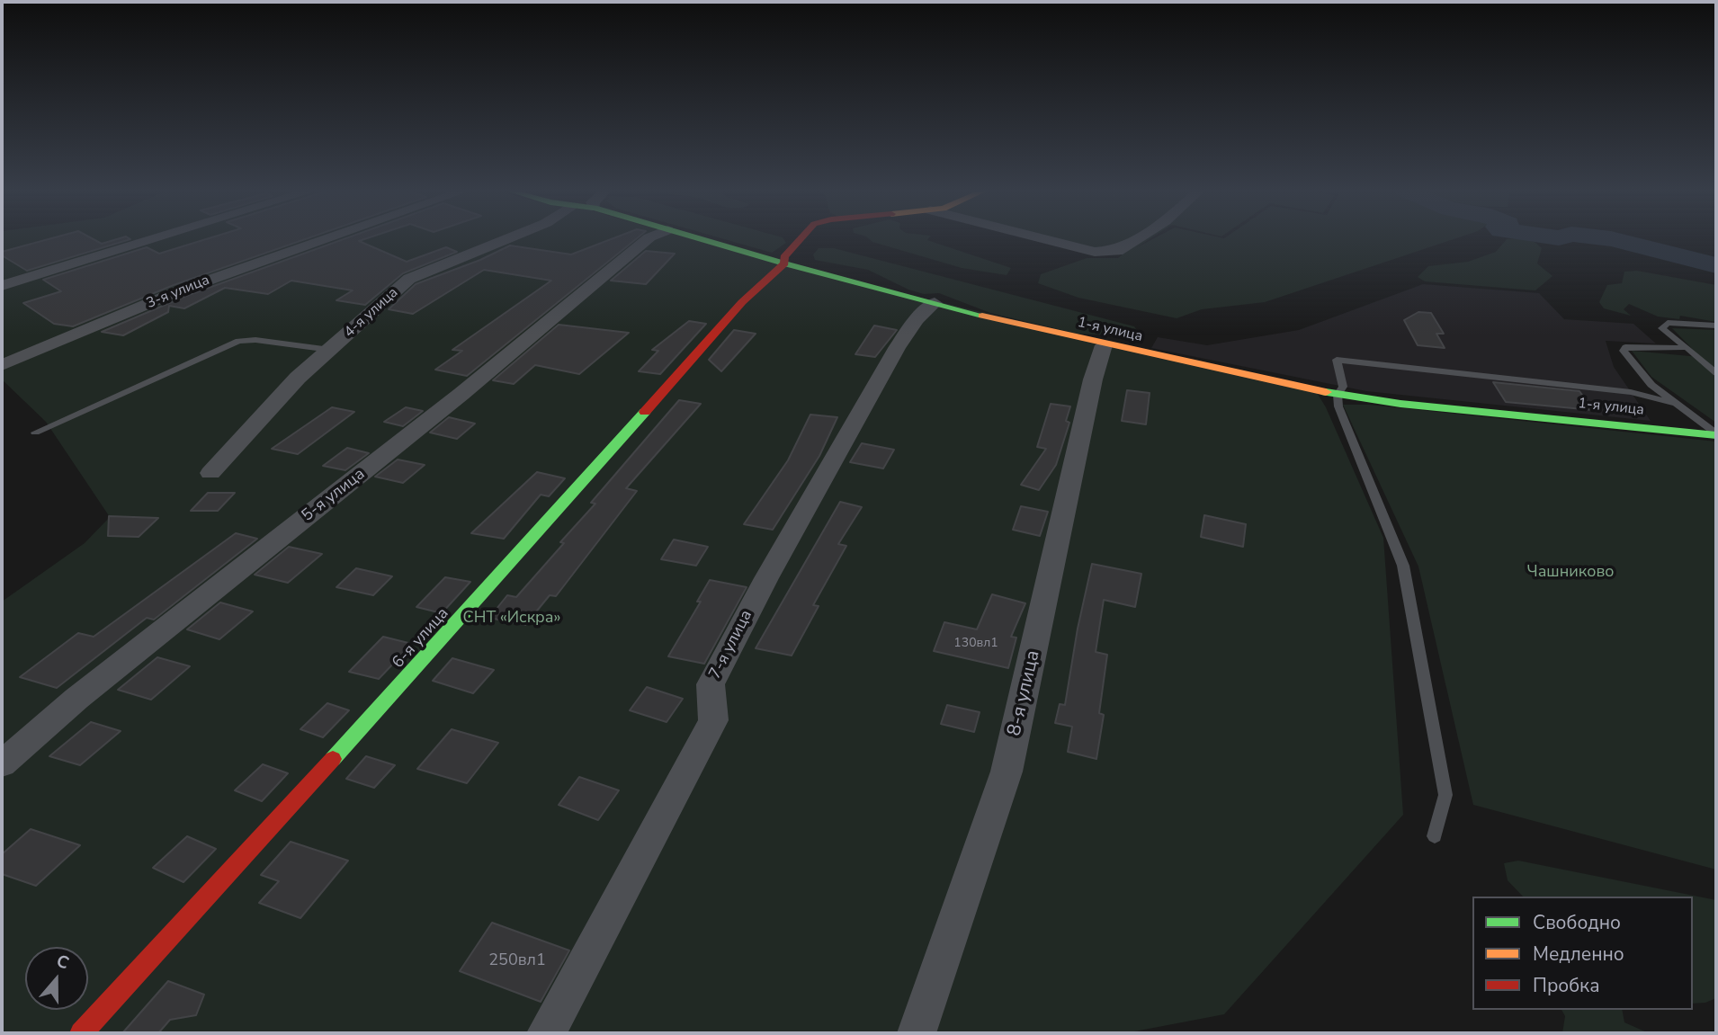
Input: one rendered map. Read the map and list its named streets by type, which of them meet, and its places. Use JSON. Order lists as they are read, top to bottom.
{
  "streets": {
    "street": [
      "3-я улица",
      "4-я улица",
      "1-я улица",
      "5-я улица",
      "6-я улица",
      "7-я улица",
      "8-я улица"
    ]
  },
  "crossings": [
    ["1-я улица", "6-я улица"],
    ["1-я улица", "7-я улица"],
    ["1-я улица", "8-я улица"]
  ],
  "parks": ["Чашниково", "СНТ «Искра»"],
  "house_numbers": ["130вл1", "250вл1"],
  "legend": ["Свободно", "Медленно", "Пробка"],
  "north": "top"
}
